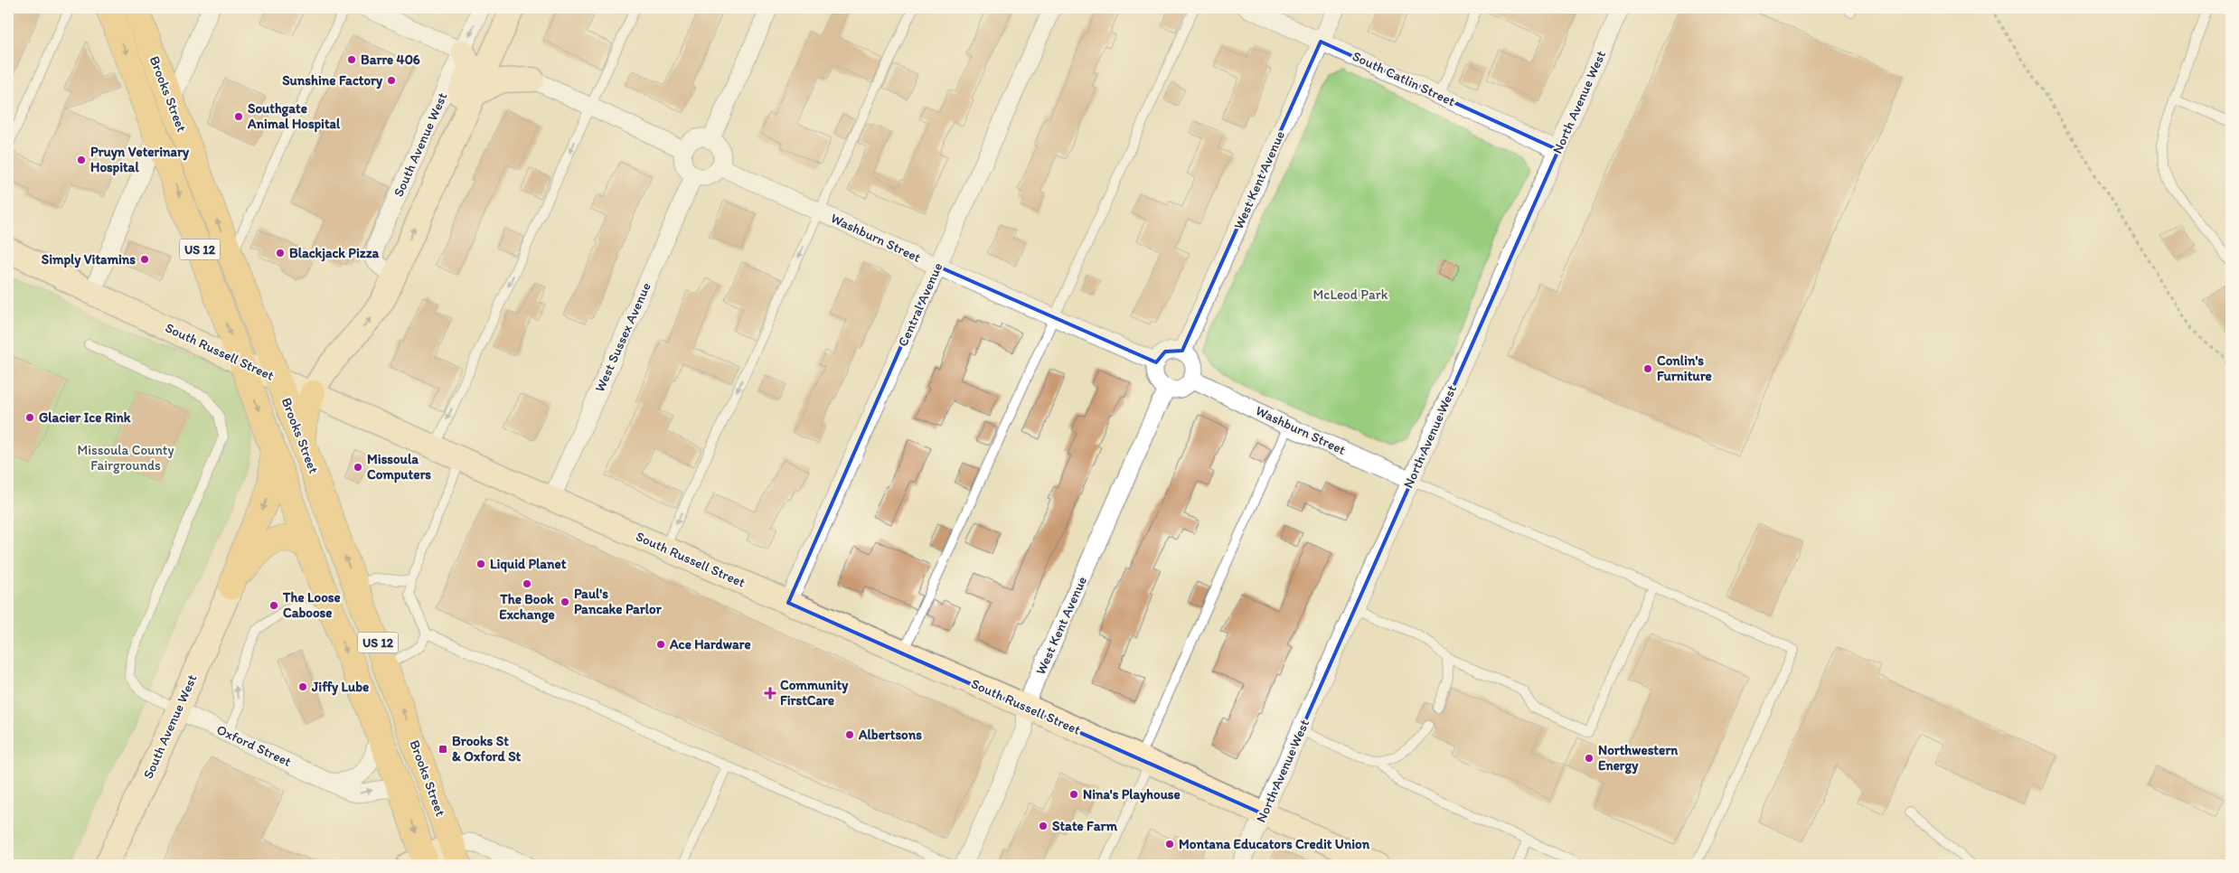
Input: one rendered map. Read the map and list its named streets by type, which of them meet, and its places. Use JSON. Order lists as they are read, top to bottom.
{
  "streets": {
    "highway": ["Brooks Street", "US 12"],
    "main road": ["South Avenue West", "South Russell Street"],
    "street": [
      "South Catlin Street",
      "North Avenue West",
      "West Kent Avenue",
      "Washburn Street",
      "Central Avenue",
      "West Sussex Avenue",
      "Oxford Street"
    ]
  },
  "crossings": [
    ["South Catlin Street", "North Avenue West"],
    ["South Catlin Street", "West Kent Avenue"],
    ["Brooks Street", "US 12"],
    ["Brooks Street", "South Russell Street"],
    ["Brooks Street", "Oxford Street"],
    ["North Avenue West", "Washburn Street"],
    ["North Avenue West", "South Russell Street"],
    ["South Avenue West", "Oxford Street"],
    ["West Kent Avenue", "Washburn Street"],
    ["West Kent Avenue", "South Russell Street"],
    ["Washburn Street", "Central Avenue"],
    ["Washburn Street", "West Sussex Avenue"],
    ["Central Avenue", "South Russell Street"],
    ["West Sussex Avenue", "South Russell Street"]
  ],
  "parks": ["McLeod Park", "Missoula County Fairgrounds"],
  "places": {
    "other": [
      "Barre 406",
      "Sunshine Factory",
      "Southgate Animal Hospital",
      "Pruyn Veterinary Hospital",
      "Blackjack Pizza",
      "Simply Vitamins",
      "Conlin's Furniture",
      "Glacier Ice Rink",
      "Missoula Computers",
      "Liquid Planet",
      "The Book Exchange",
      "Paul's Pancake Parlor",
      "The Loose Caboose",
      "Ace Hardware",
      "Jiffy Lube",
      "Albertsons",
      "Northwestern Energy",
      "Nina's Playhouse",
      "State Farm",
      "Montana Educators Credit Union"
    ],
    "health": ["Community FirstCare"],
    "transit": ["Brooks St & Oxford St"]
  }
}
